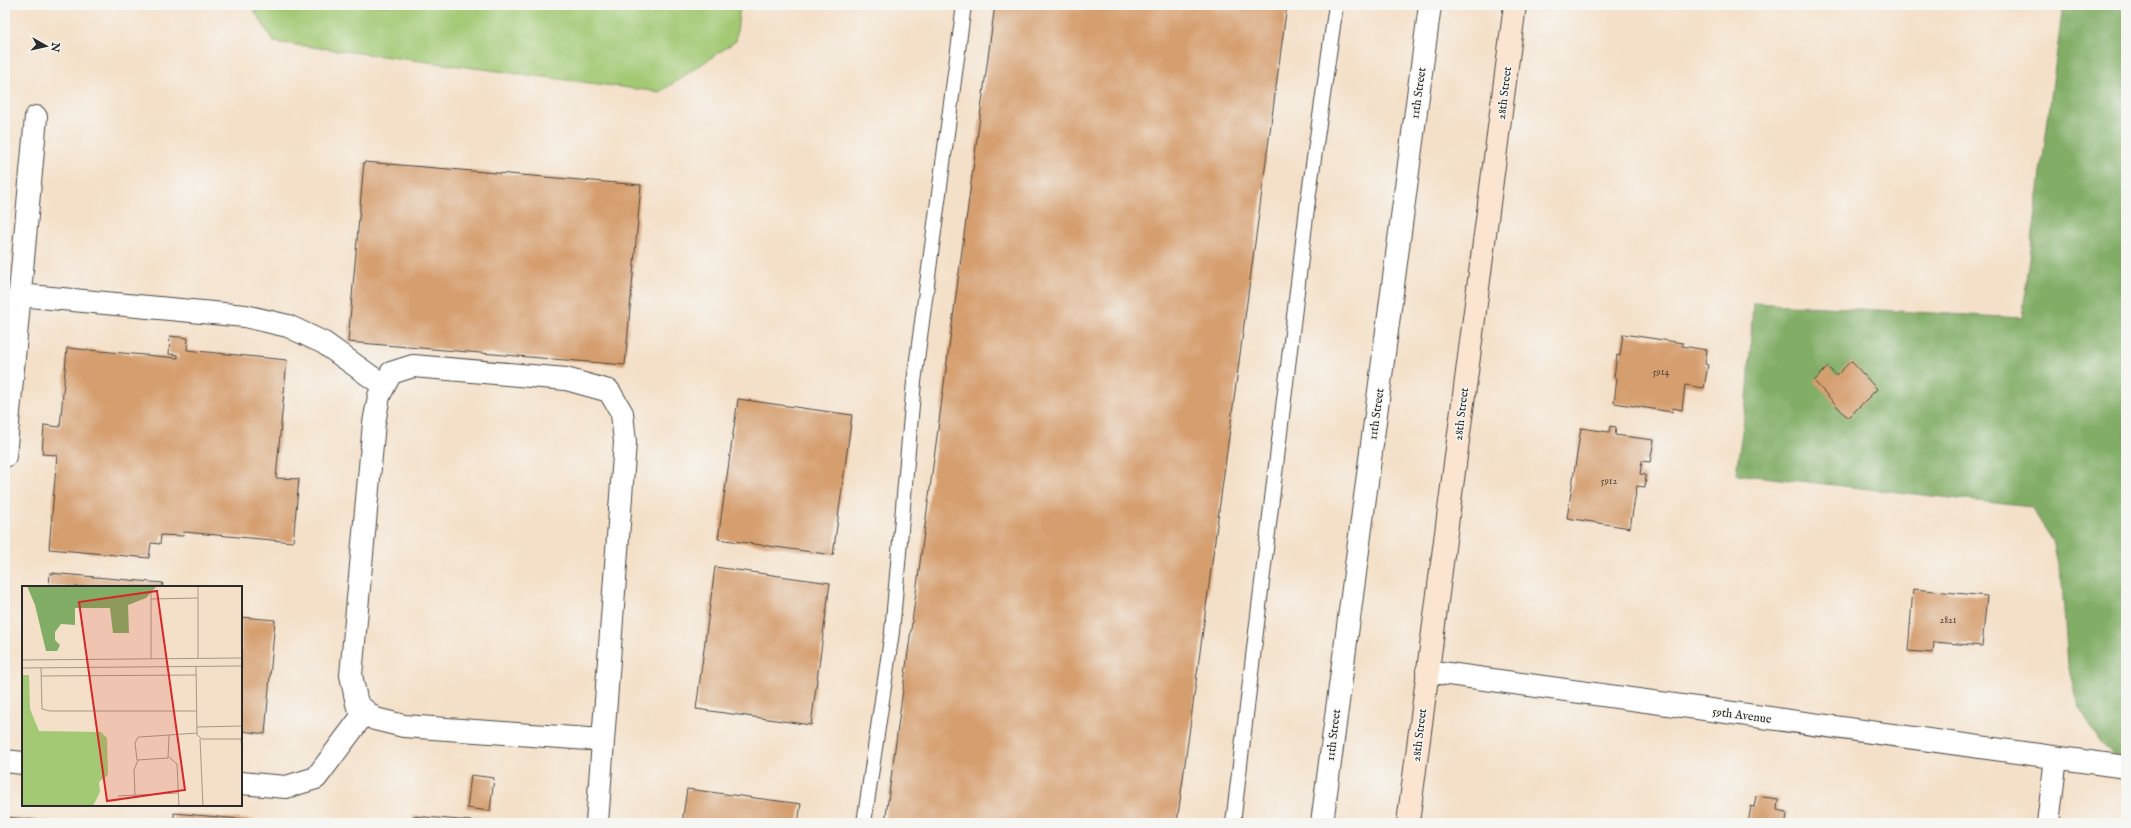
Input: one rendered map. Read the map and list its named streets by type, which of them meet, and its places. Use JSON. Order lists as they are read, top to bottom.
{
  "streets": {
    "main road": ["28th Street"],
    "street": ["11th Street", "59th Avenue"]
  },
  "crossings": [
    ["28th Street", "59th Avenue"]
  ],
  "house_numbers": ["5914", "5912", "2821"],
  "north": "right"
}
